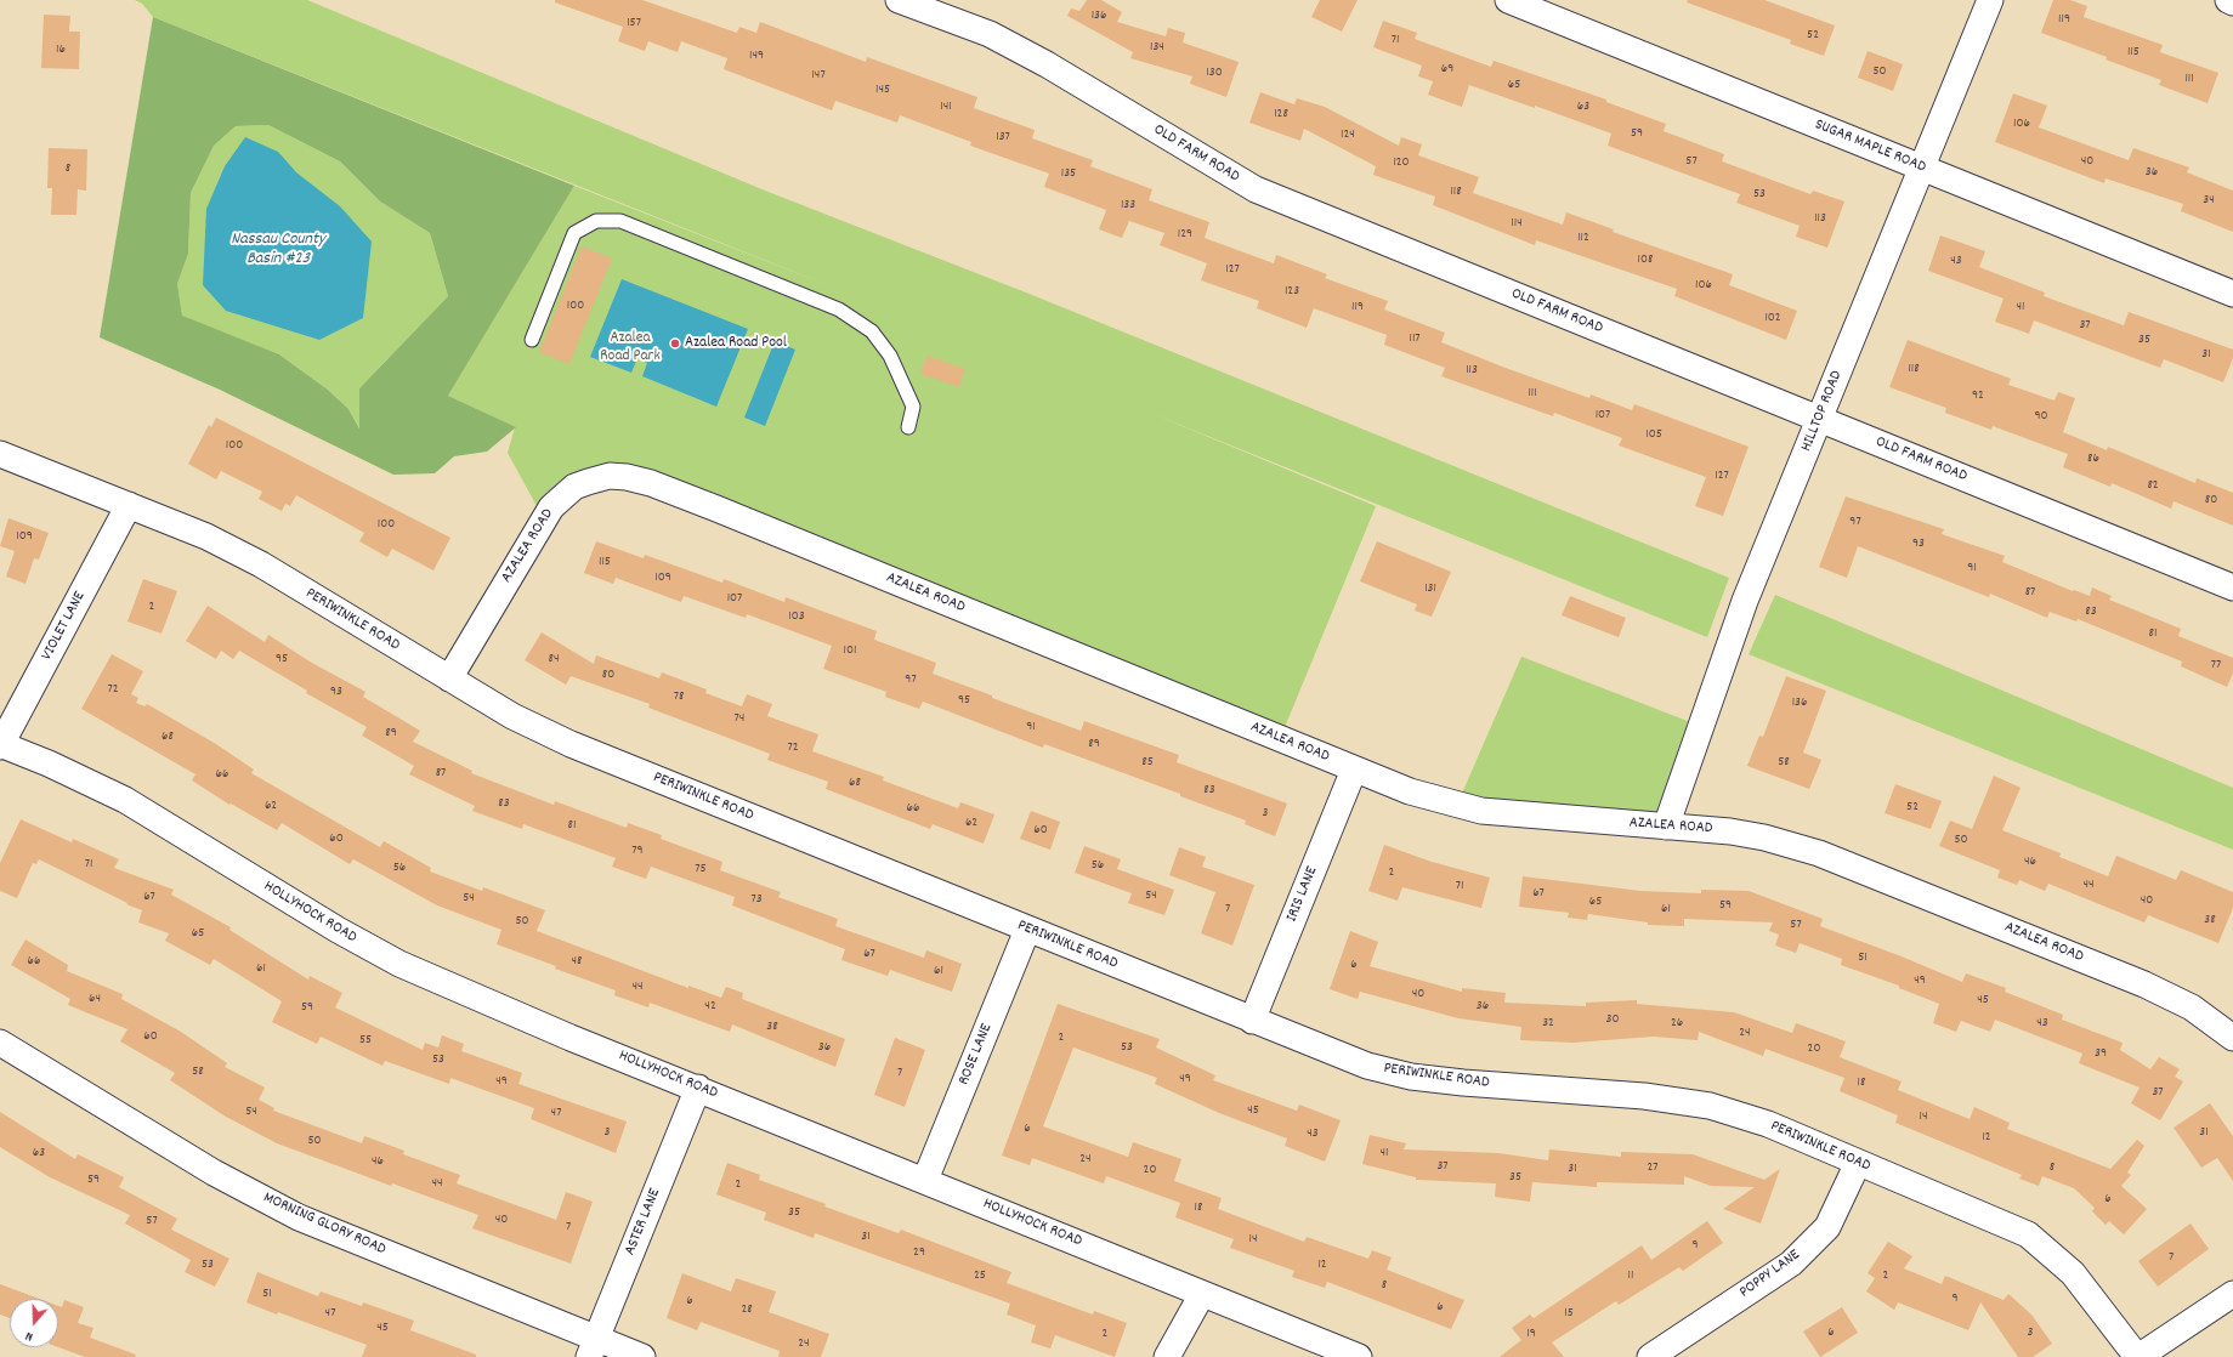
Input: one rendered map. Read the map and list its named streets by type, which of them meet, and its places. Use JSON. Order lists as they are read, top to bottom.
{
  "streets": {
    "street": [
      "SUGAR MAPLE ROAD",
      "OLD FARM ROAD",
      "HILLTOP ROAD",
      "AZALEA ROAD",
      "PERIWINKLE ROAD",
      "VIOLET LANE",
      "IRIS LANE",
      "HOLLYHOCK ROAD",
      "ROSE LANE",
      "ASTER LANE",
      "MORNING GLORY ROAD",
      "POPPY LANE"
    ]
  },
  "crossings": [
    ["SUGAR MAPLE ROAD", "HILLTOP ROAD"],
    ["OLD FARM ROAD", "HILLTOP ROAD"],
    ["HILLTOP ROAD", "AZALEA ROAD"],
    ["AZALEA ROAD", "PERIWINKLE ROAD"],
    ["AZALEA ROAD", "IRIS LANE"],
    ["PERIWINKLE ROAD", "VIOLET LANE"],
    ["PERIWINKLE ROAD", "IRIS LANE"],
    ["PERIWINKLE ROAD", "ROSE LANE"],
    ["PERIWINKLE ROAD", "POPPY LANE"],
    ["VIOLET LANE", "HOLLYHOCK ROAD"],
    ["HOLLYHOCK ROAD", "ROSE LANE"],
    ["HOLLYHOCK ROAD", "ASTER LANE"],
    ["ASTER LANE", "MORNING GLORY ROAD"]
  ],
  "water": ["Nassau County Basin #23"],
  "parks": ["Azalea Road Park"],
  "places": ["Azalea Road Pool"],
  "house_numbers": [
    "136",
    "119",
    "157",
    "52",
    "71",
    "134",
    "16",
    "115",
    "149",
    "69",
    "50",
    "130",
    "147",
    "111",
    "65",
    "145",
    "141",
    "63",
    "128",
    "106",
    "59",
    "124",
    "137",
    "57",
    "40",
    "120",
    "8",
    "36",
    "135",
    "118",
    "53",
    "34",
    "133",
    "113",
    "114",
    "129",
    "112",
    "108",
    "43",
    "127",
    "106",
    "123",
    "100",
    "119",
    "41",
    "102",
    "37",
    "117",
    "35",
    "31",
    "118",
    "113",
    "111",
    "92",
    "107",
    "90",
    "105",
    "100",
    "86",
    "127",
    "82",
    "80",
    "97",
    "100",
    "109",
    "93",
    "115",
    "91",
    "109",
    "131",
    "87",
    "107",
    "2",
    "83",
    "103",
    "81",
    "101",
    "95",
    "84",
    "77",
    "80",
    "97",
    "72",
    "93",
    "78",
    "95",
    "136",
    "74",
    "91",
    "89",
    "68",
    "89",
    "72",
    "85",
    "58",
    "87",
    "66",
    "68",
    "83",
    "83",
    "62",
    "52",
    "66",
    "3",
    "62",
    "81",
    "60",
    "60",
    "50",
    "79",
    "46",
    "71",
    "56",
    "56",
    "75",
    "2",
    "44",
    "71",
    "67",
    "54",
    "67",
    "54",
    "73",
    "40",
    "65",
    "59",
    "7",
    "61",
    "38",
    "50",
    "57",
    "65",
    "67",
    "51",
    "66",
    "48",
    "6",
    "61",
    "61",
    "49",
    "44",
    "40",
    "64",
    "45",
    "42",
    "36",
    "59",
    "30",
    "32",
    "26",
    "43",
    "38",
    "24",
    "60",
    "2",
    "55",
    "36",
    "53",
    "20",
    "39",
    "53",
    "58",
    "7",
    "49",
    "49",
    "18",
    "37",
    "45",
    "54",
    "47",
    "14",
    "6",
    "3",
    "31",
    "43",
    "12",
    "50",
    "63",
    "41",
    "24",
    "46",
    "37",
    "27",
    "8",
    "31",
    "20",
    "35",
    "59",
    "44",
    "2",
    "6",
    "18",
    "35",
    "40",
    "57",
    "7",
    "31",
    "14",
    "9",
    "29",
    "7",
    "53",
    "12",
    "25",
    "11",
    "2",
    "8",
    "51",
    "9",
    "6",
    "6",
    "28",
    "47",
    "15",
    "45",
    "6",
    "3",
    "2",
    "19",
    "24"
  ],
  "north": "bottom"
}
